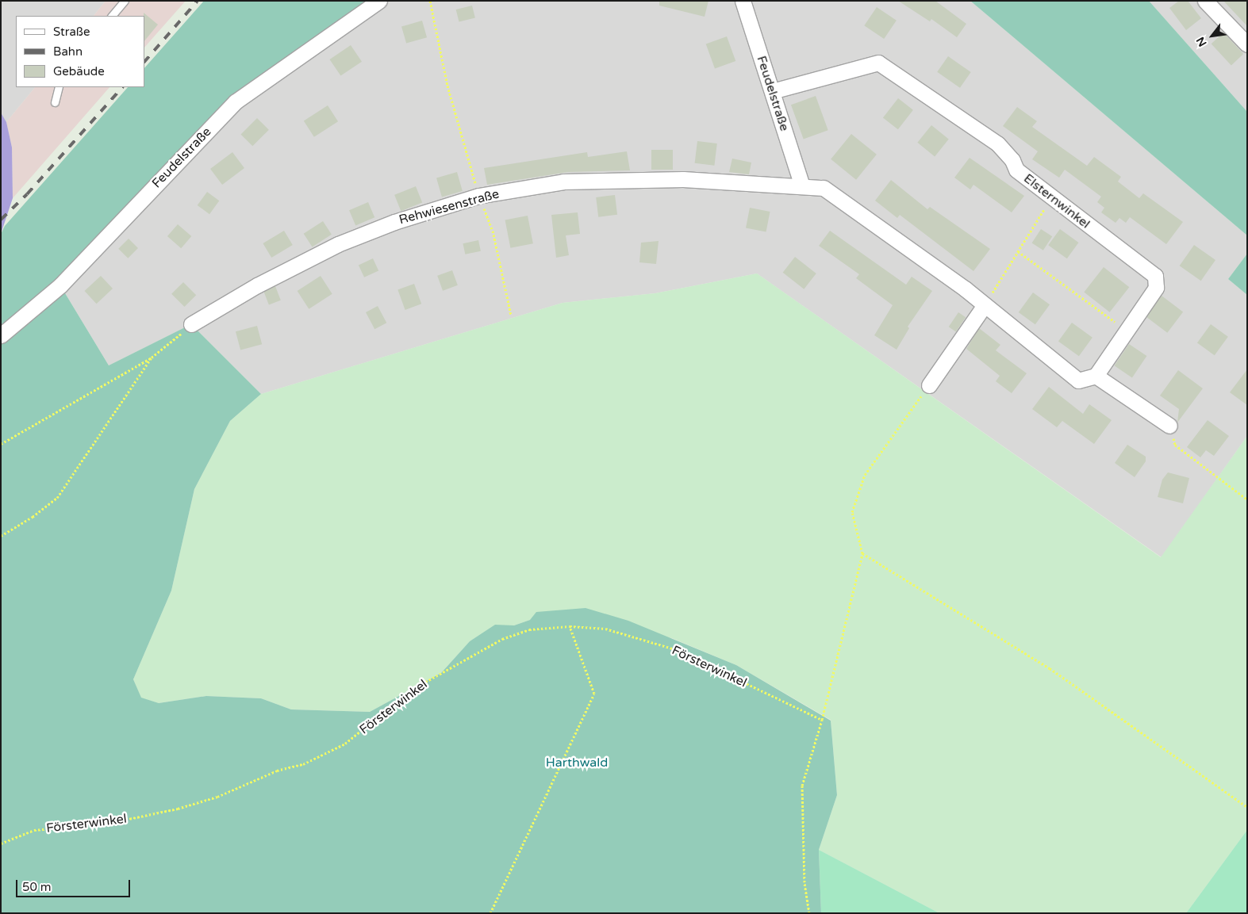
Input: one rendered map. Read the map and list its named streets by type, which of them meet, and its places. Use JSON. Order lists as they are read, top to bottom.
{
  "streets": {
    "street": ["Feudelstraße", "Elsternwinkel", "Rehwiesenstraße"],
    "path": ["Försterwinkel"]
  },
  "crossings": [
    ["Feudelstraße", "Elsternwinkel"],
    ["Feudelstraße", "Rehwiesenstraße"]
  ],
  "parks": ["Harthwald"],
  "legend": ["Straße", "Bahn", "Gebäude"],
  "scale_bar": "50 m",
  "north": "bottom left"
}
